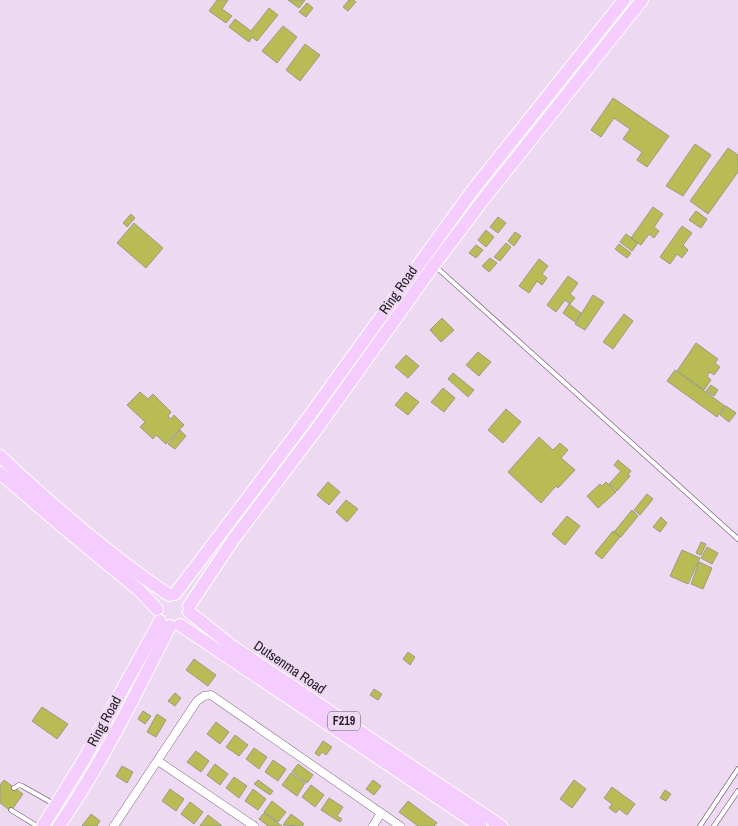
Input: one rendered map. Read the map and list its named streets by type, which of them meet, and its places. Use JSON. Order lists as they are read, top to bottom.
{
  "streets": {
    "main road": ["Ring Road", "Dutsenma Road", "F219"]
  },
  "crossings": [
    ["Ring Road", "Dutsenma Road"],
    ["Ring Road", "F219"],
    ["Dutsenma Road", "F219"]
  ]
}
